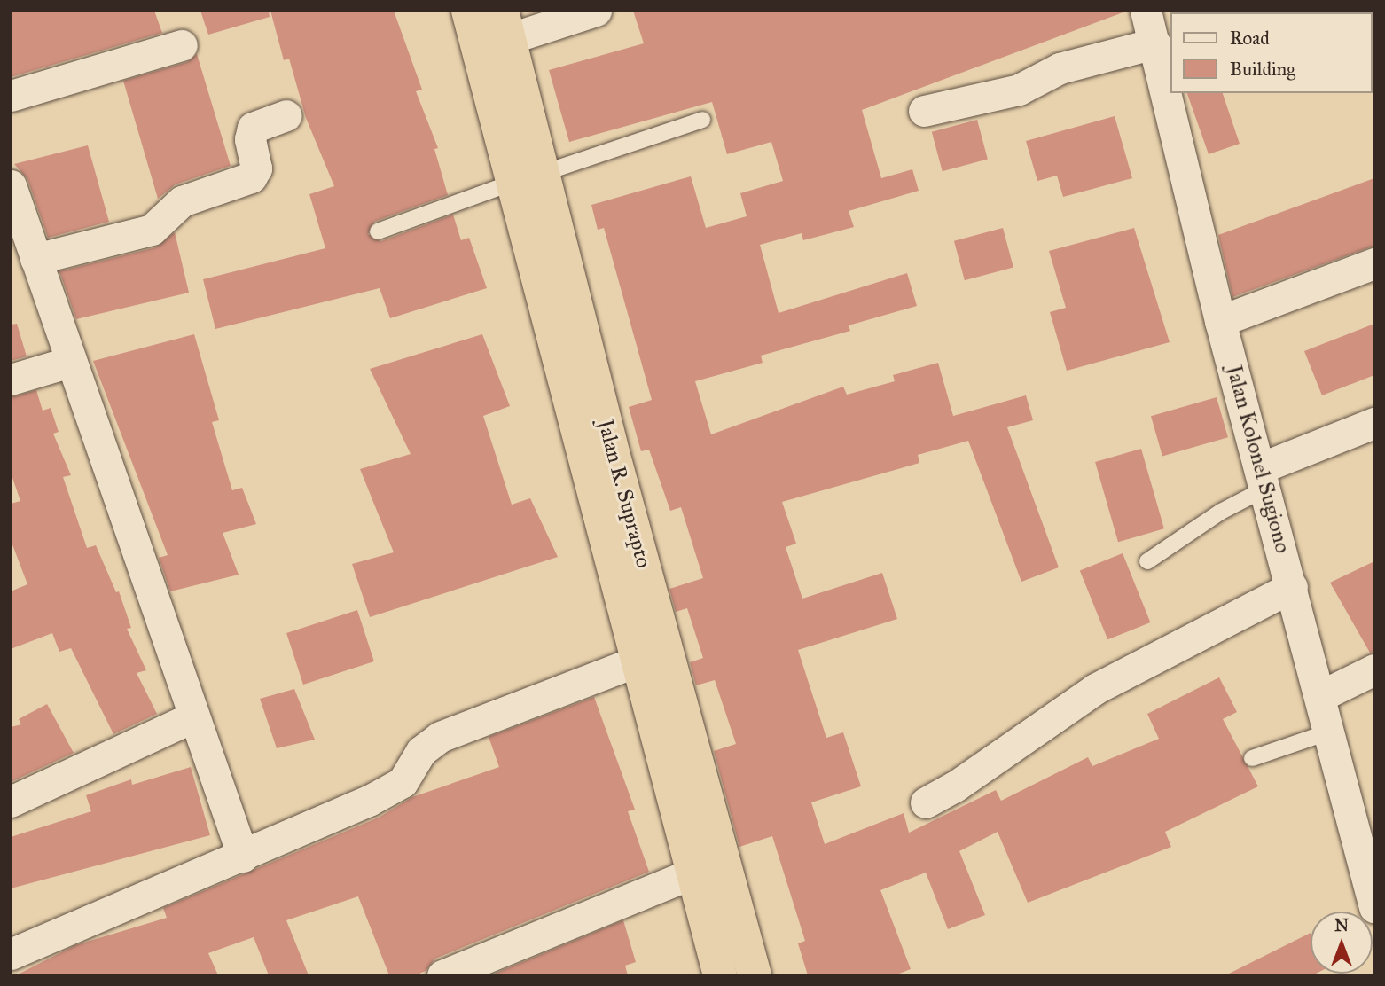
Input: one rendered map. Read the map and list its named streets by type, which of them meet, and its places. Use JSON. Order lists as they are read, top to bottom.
{
  "streets": {
    "highway": ["Jalan R. Suprapto"],
    "street": ["Jalan Kolonel Sugiono"]
  },
  "legend": ["Road", "Building"],
  "north": "top"
}
